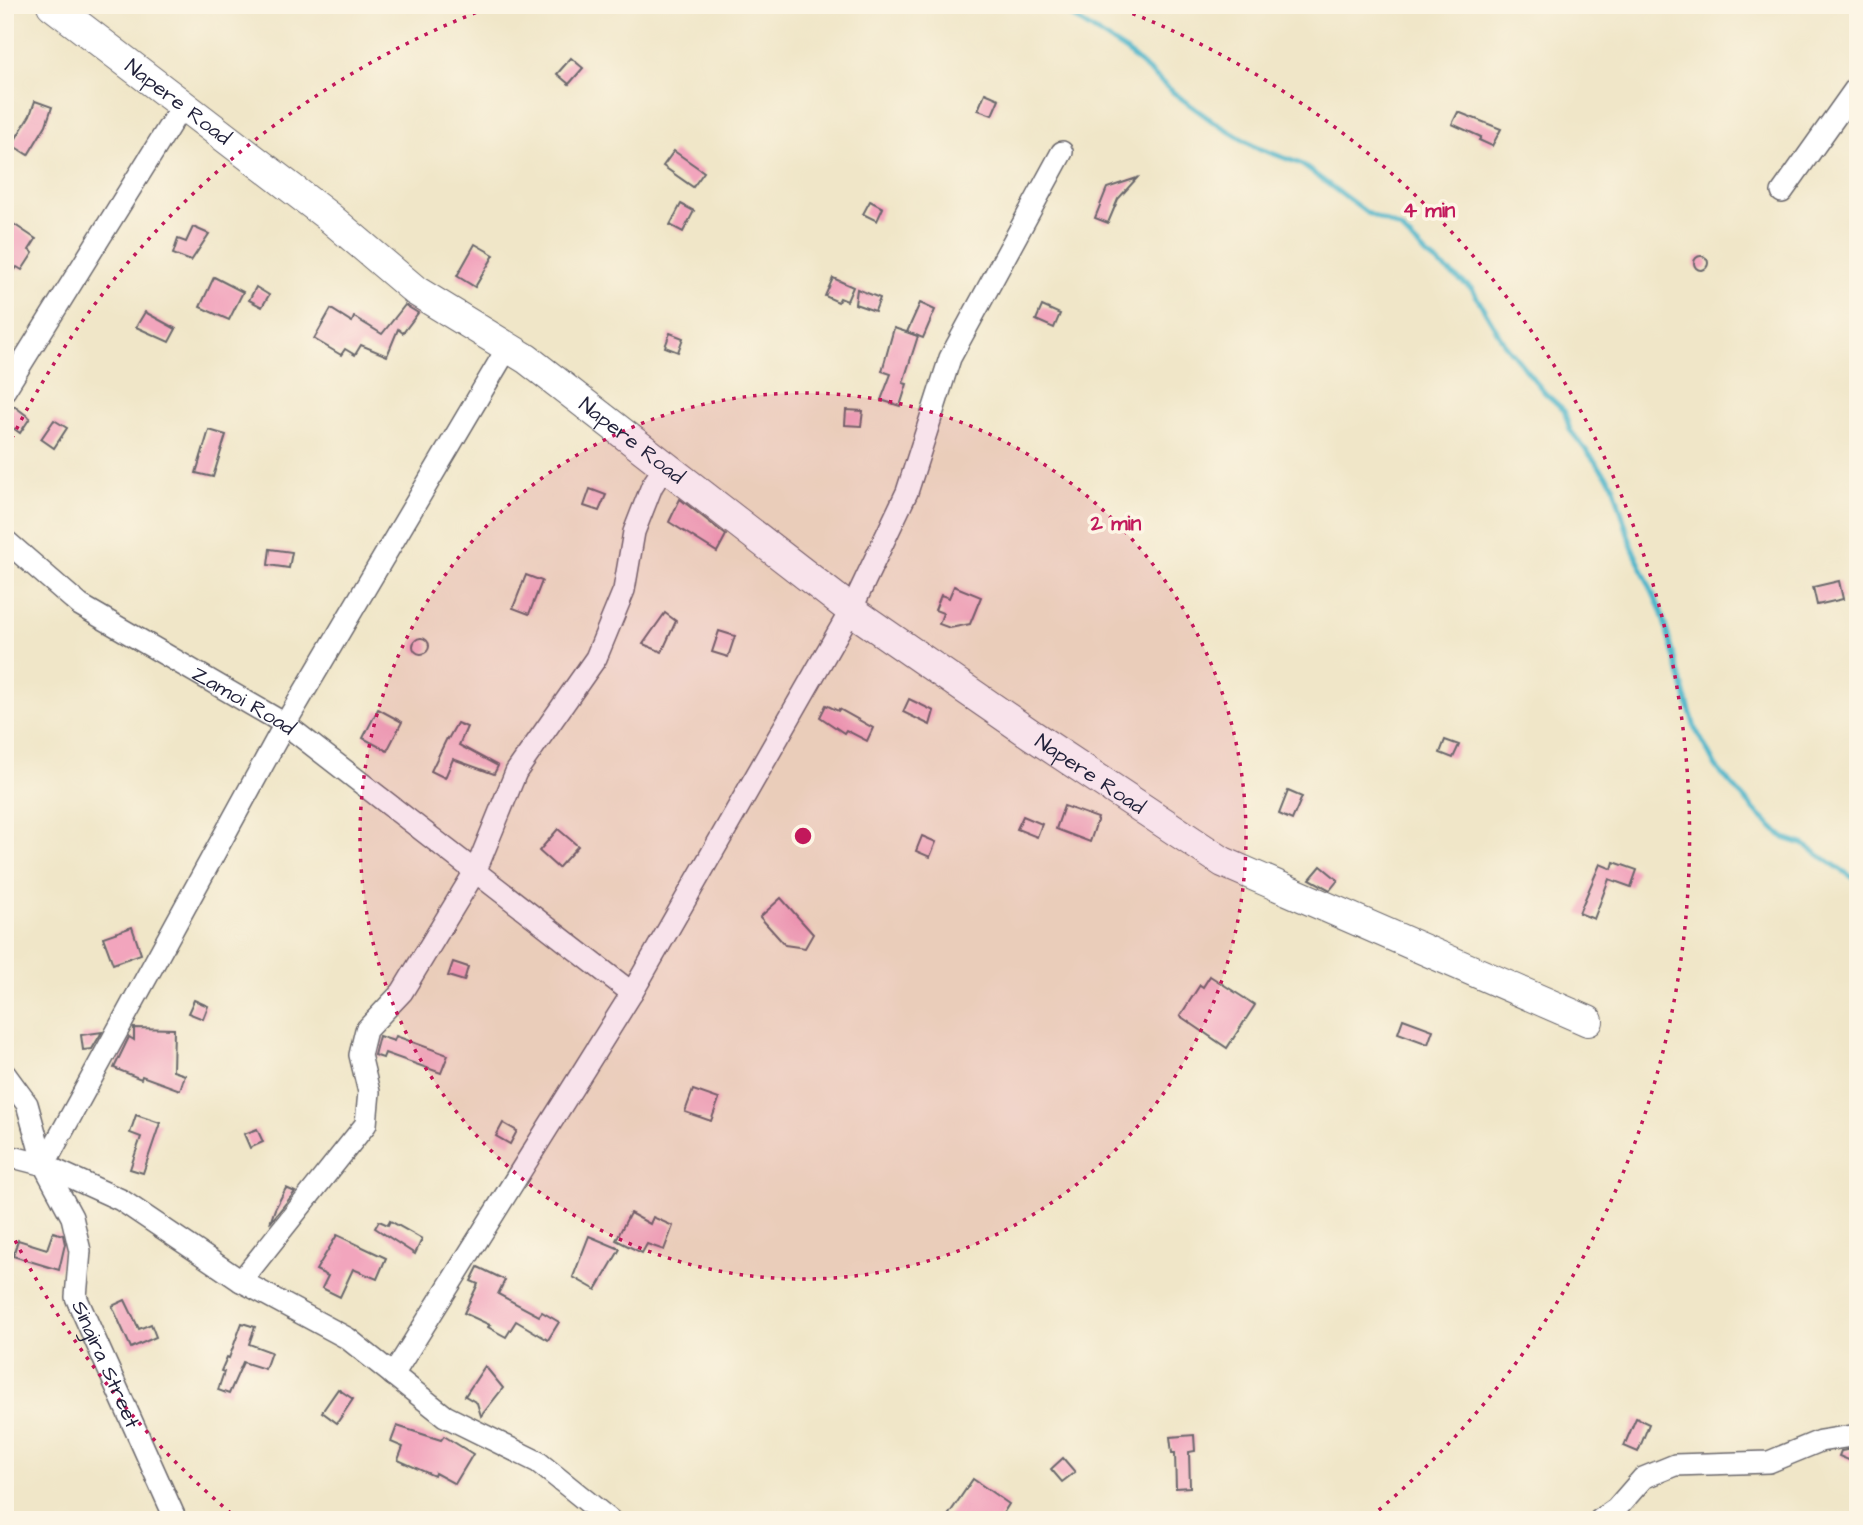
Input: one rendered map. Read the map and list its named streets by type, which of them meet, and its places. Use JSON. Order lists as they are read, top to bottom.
{
  "streets": {
    "street": ["Napere Road", "Zamoi Road", "Singira Street"]
  },
  "rings": ["4 min", "2 min"]
}
